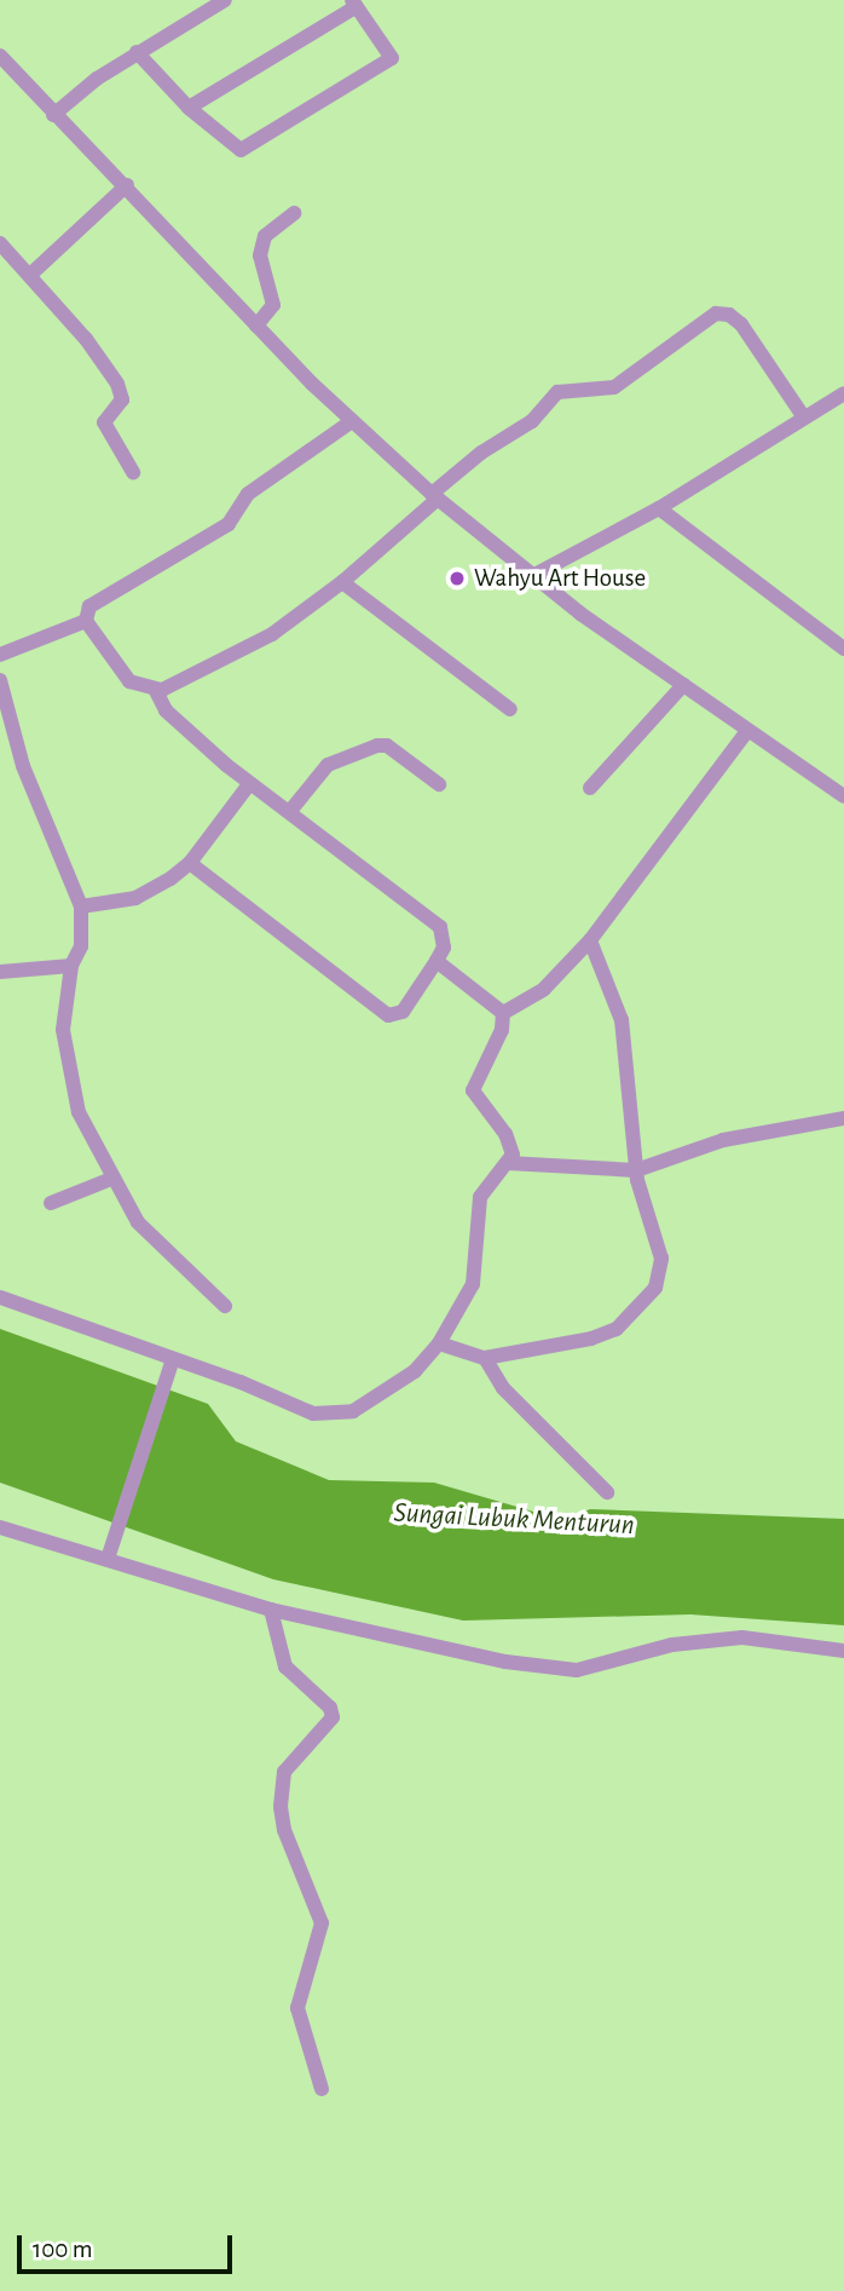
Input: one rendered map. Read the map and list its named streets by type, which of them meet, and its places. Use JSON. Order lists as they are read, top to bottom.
{
  "water": ["Sungai Lubuk Menturun"],
  "places": ["Wahyu Art House"],
  "scale_bar": "100 m"
}
